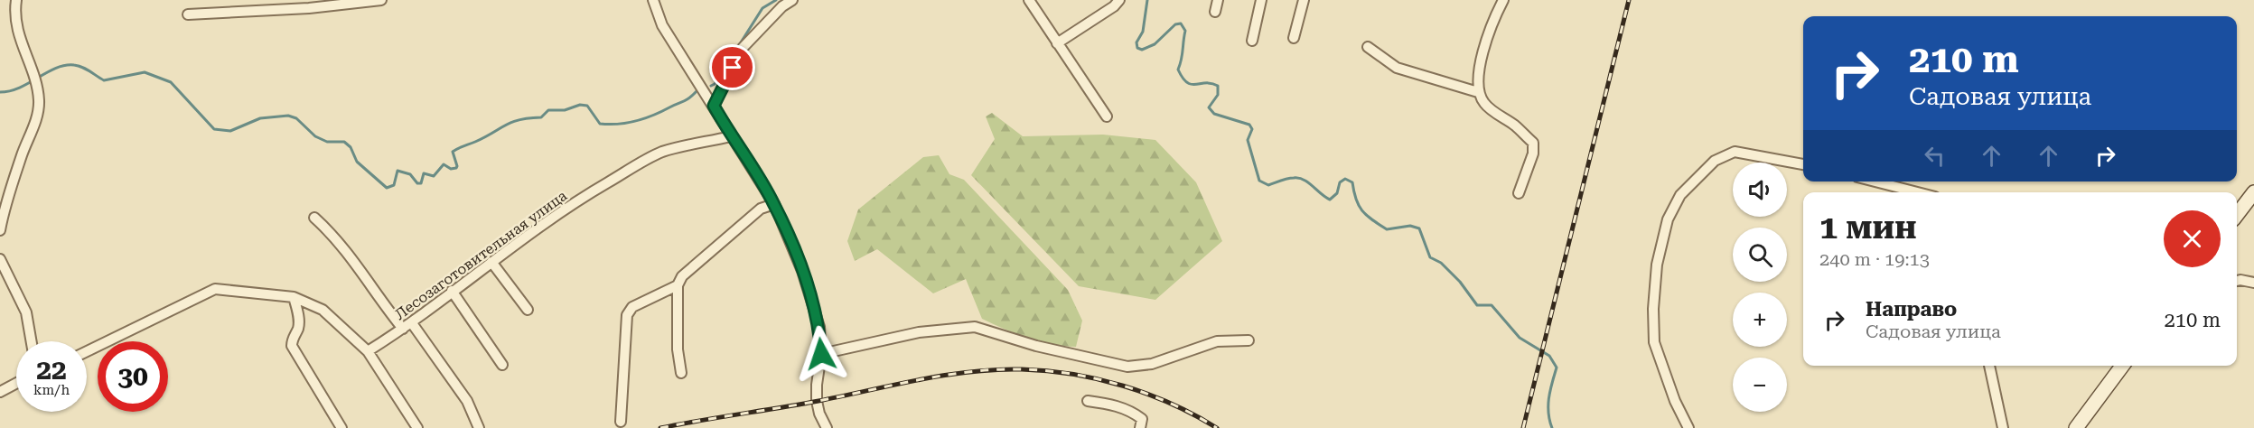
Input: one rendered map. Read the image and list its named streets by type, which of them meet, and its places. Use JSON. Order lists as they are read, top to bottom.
{
  "streets": {
    "street": ["Лесозаготовительная улица"]
  },
  "page": {
    "turn": ["210 m", "Садовая улица"],
    "map_buttons": ["+", "−"],
    "heading": ["1 мин", "240 m · 19:13"],
    "list": [
      {
        "name": "Направо",
        "note": "Садовая улица",
        "value": "210 m"
      }
    ],
    "speed": "22 km/h",
    "limit": "30"
  }
}
